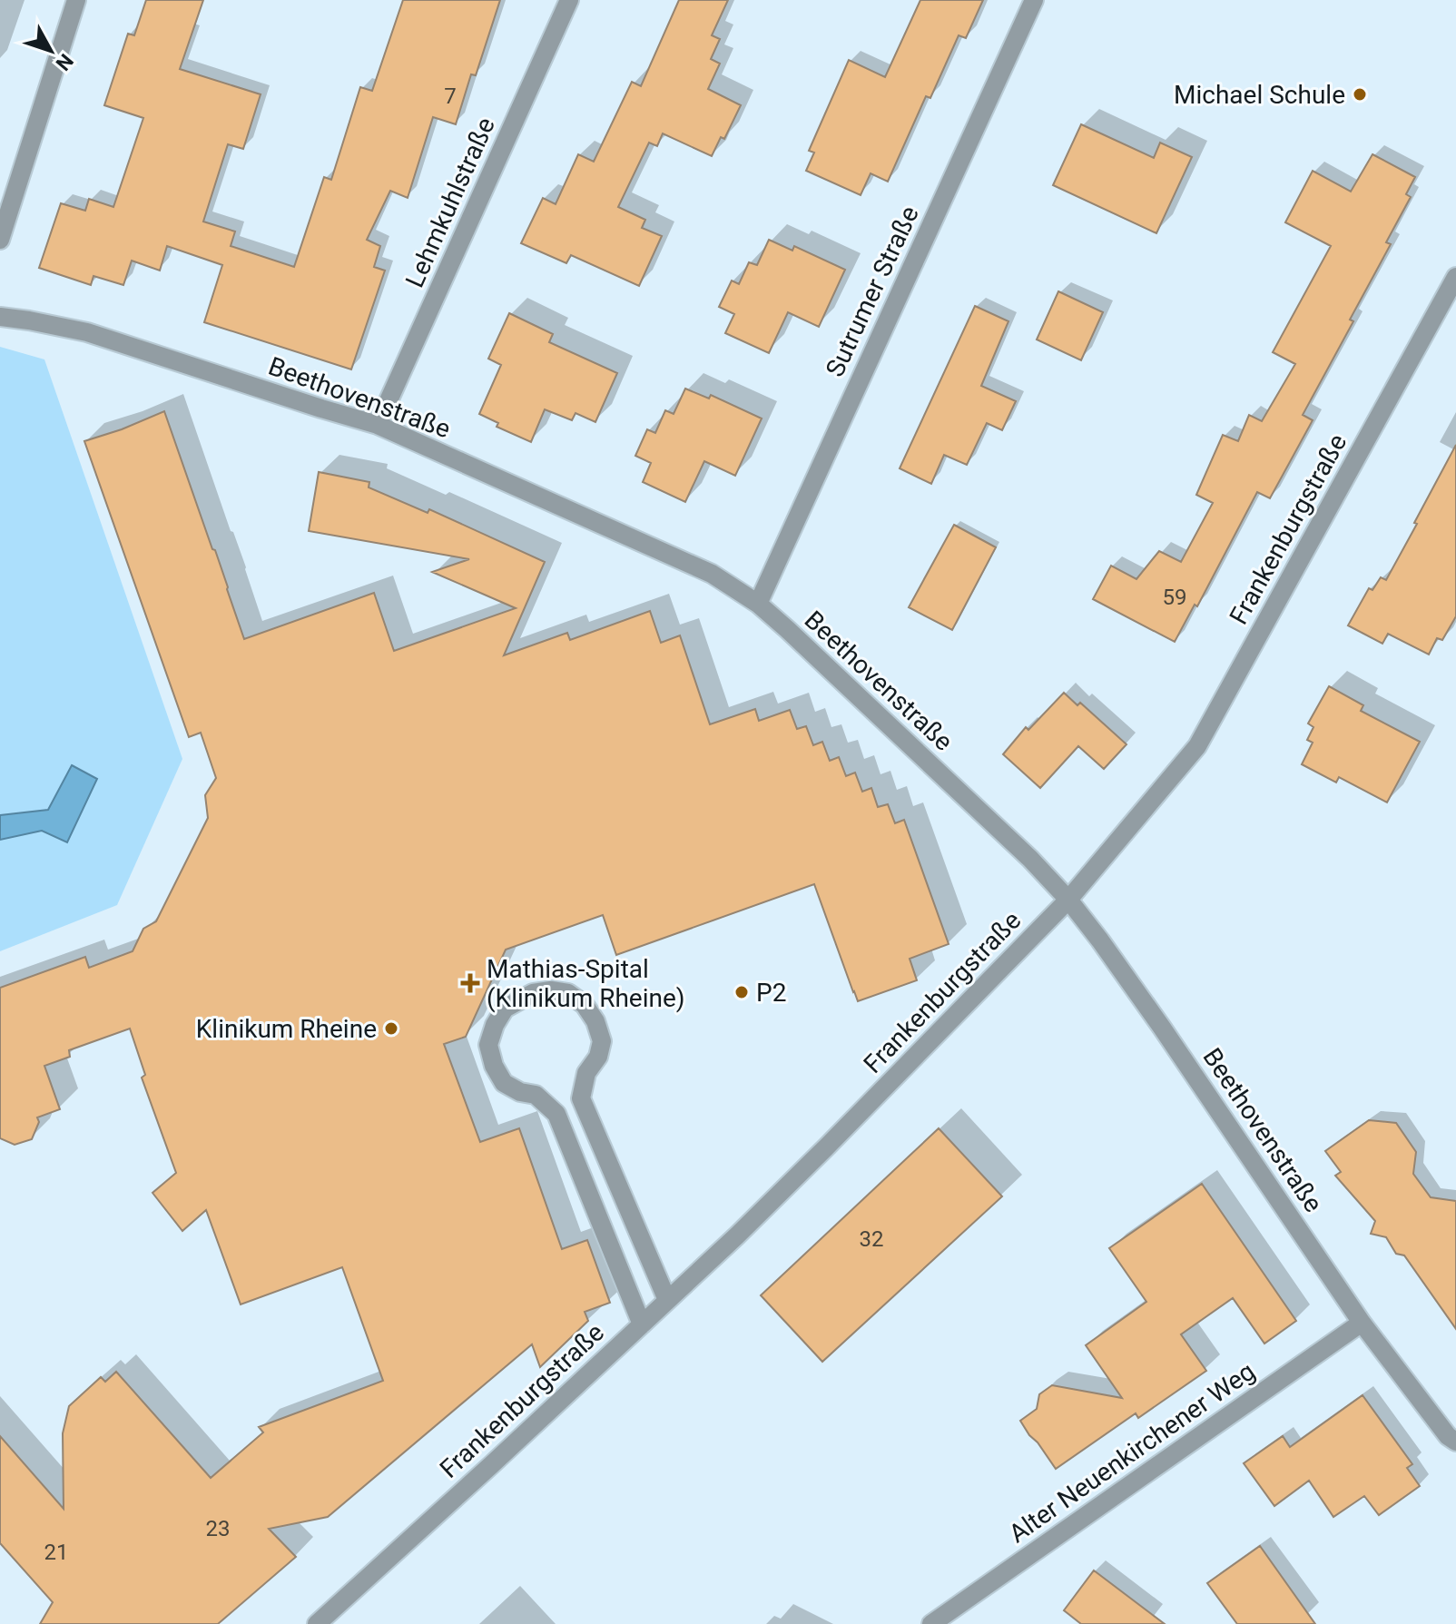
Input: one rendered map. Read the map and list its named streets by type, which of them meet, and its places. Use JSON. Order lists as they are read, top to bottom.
{
  "streets": {
    "street": [
      "Lehmkuhlstraße",
      "Sutrumer Straße",
      "Beethovenstraße",
      "Frankenburgstraße",
      "Alter Neuenkirchener Weg"
    ]
  },
  "crossings": [
    ["Lehmkuhlstraße", "Beethovenstraße"],
    ["Sutrumer Straße", "Beethovenstraße"],
    ["Beethovenstraße", "Frankenburgstraße"],
    ["Beethovenstraße", "Alter Neuenkirchener Weg"]
  ],
  "places": {
    "other": ["Michael Schule", "P2", "Klinikum Rheine"],
    "health": ["Mathias-Spital (Klinikum Rheine)"]
  },
  "house_numbers": [
    "7",
    "59",
    "32",
    "23",
    "21"
  ],
  "north": "bottom right"
}
